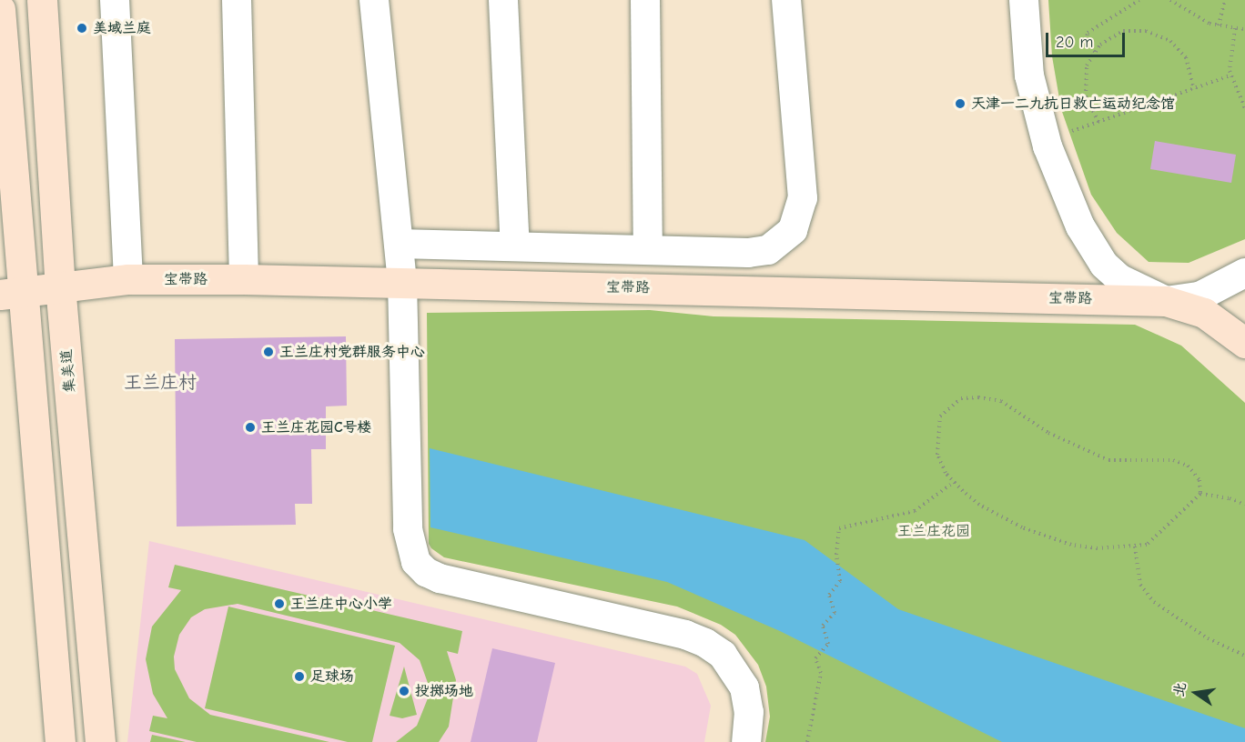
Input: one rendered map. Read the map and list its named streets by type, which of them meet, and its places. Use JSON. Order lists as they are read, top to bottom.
{
  "streets": {
    "main road": ["宝带路", "集美道"]
  },
  "crossings": [
    ["宝带路", "集美道"]
  ],
  "districts": ["王兰庄村"],
  "parks": ["王兰庄花园"],
  "places": [
    "美域兰庭",
    "天津一二九抗日救亡运动纪念馆",
    "王兰庄村党群服务中心",
    "王兰庄花园C号楼",
    "王兰庄中心小学",
    "足球场",
    "投掷场地"
  ],
  "scale_bar": "20 m",
  "north": "left"
}
